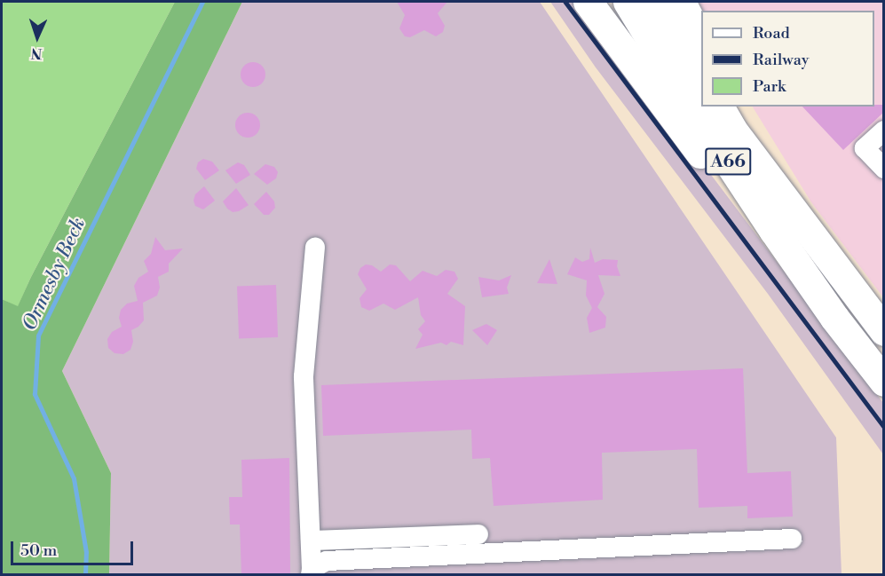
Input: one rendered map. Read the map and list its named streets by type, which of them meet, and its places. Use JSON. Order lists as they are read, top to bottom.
{
  "streets": {
    "highway": ["A66"]
  },
  "water": ["Ormesby Beck"],
  "legend": ["Road", "Railway", "Park"],
  "scale_bar": "50 m",
  "north": "bottom"
}
